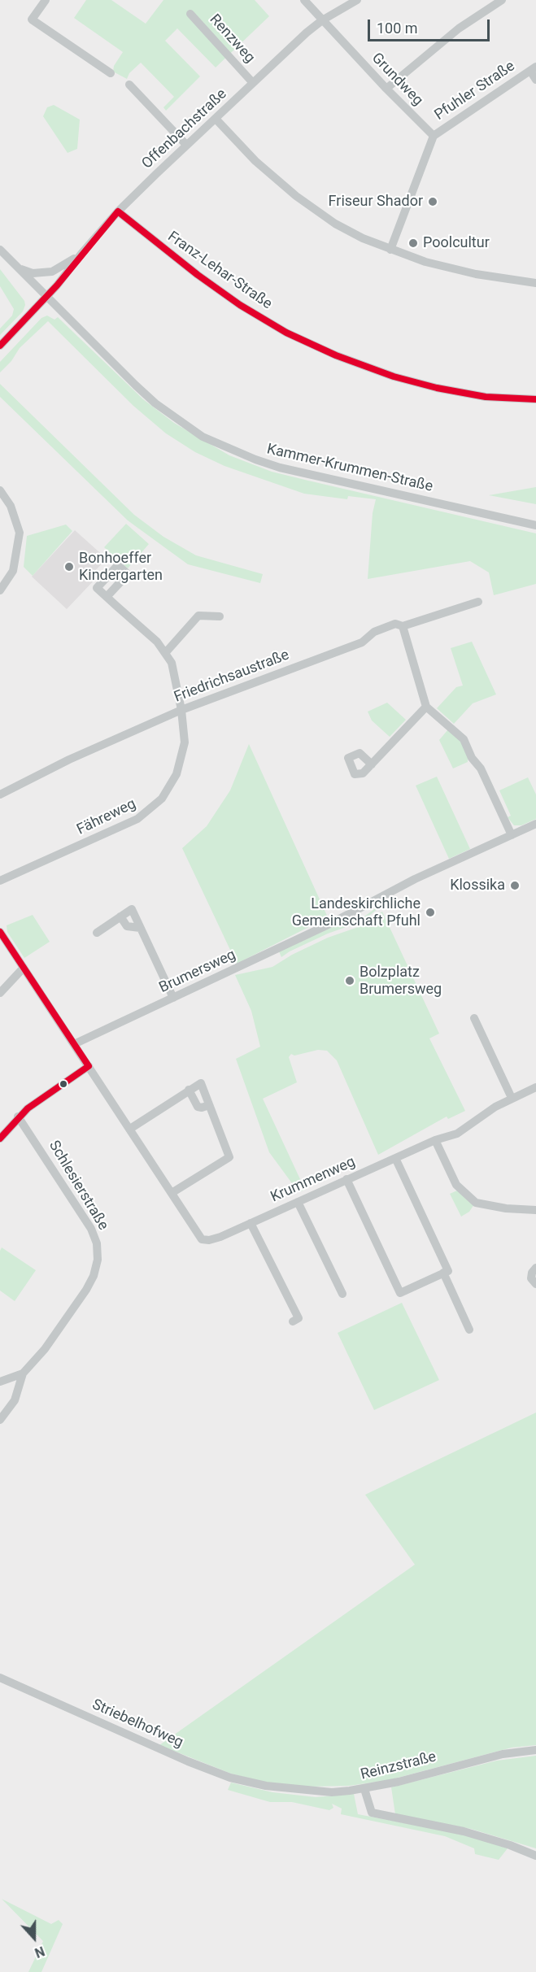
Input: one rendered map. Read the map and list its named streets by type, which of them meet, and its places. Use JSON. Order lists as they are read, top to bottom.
{
  "streets": {
    "street": [
      "Renzweg",
      "Grundweg",
      "Pfuhler Straße",
      "Offenbachstraße",
      "Franz-Lehar-Straße",
      "Kammer-Krummen-Straße",
      "Friedrichsaustraße",
      "Fähreweg",
      "Brumersweg",
      "Krummenweg",
      "Schlesierstraße",
      "Striebelhofweg",
      "Reinzstraße"
    ]
  },
  "crossings": [
    ["Renzweg", "Offenbachstraße"],
    ["Grundweg", "Pfuhler Straße"],
    ["Grundweg", "Offenbachstraße"],
    ["Offenbachstraße", "Franz-Lehar-Straße"],
    ["Offenbachstraße", "Kammer-Krummen-Straße"],
    ["Friedrichsaustraße", "Fähreweg"],
    ["Striebelhofweg", "Reinzstraße"]
  ],
  "places": [
    "Friseur Shador",
    "Poolcultur",
    "Bonhoeffer Kindergarten",
    "Klossika",
    "Landeskirchliche Gemeinschaft Pfuhl",
    "Bolzplatz Brumersweg"
  ],
  "scale_bar": "100 m",
  "north": "bottom"
}
